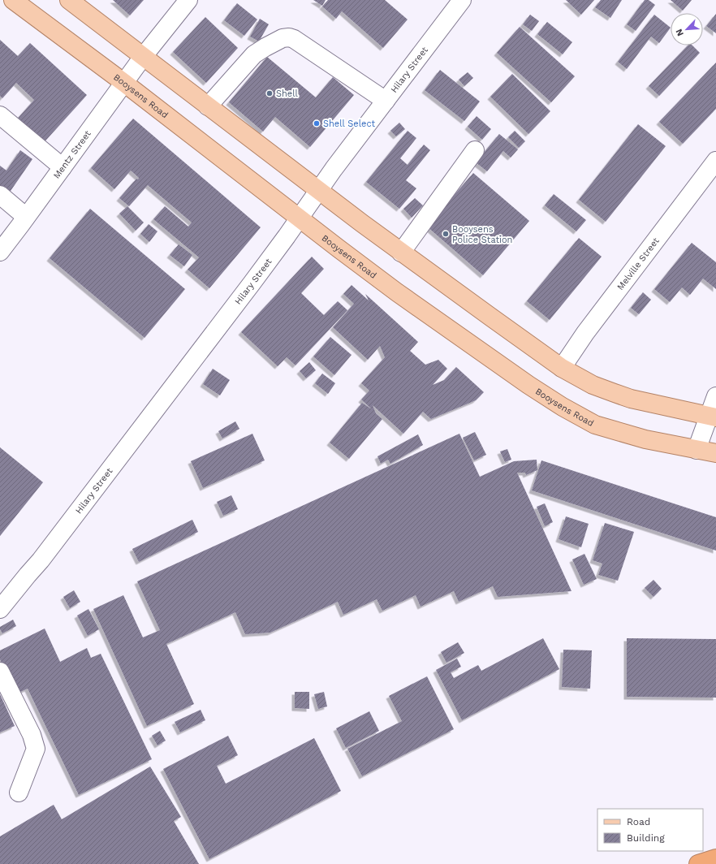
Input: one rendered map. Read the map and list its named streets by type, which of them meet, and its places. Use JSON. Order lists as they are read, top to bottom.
{
  "streets": {
    "main road": ["Booysens Road"],
    "street": ["Hilary Street", "Mentz Street", "Melville Street"]
  },
  "crossings": [
    ["Hilary Street", "Booysens Road"],
    ["Booysens Road", "Mentz Street"]
  ],
  "places": ["Shell", "Shell Select", "Booysens Police Station"],
  "legend": ["Road", "Building"],
  "north": "bottom left"
}
